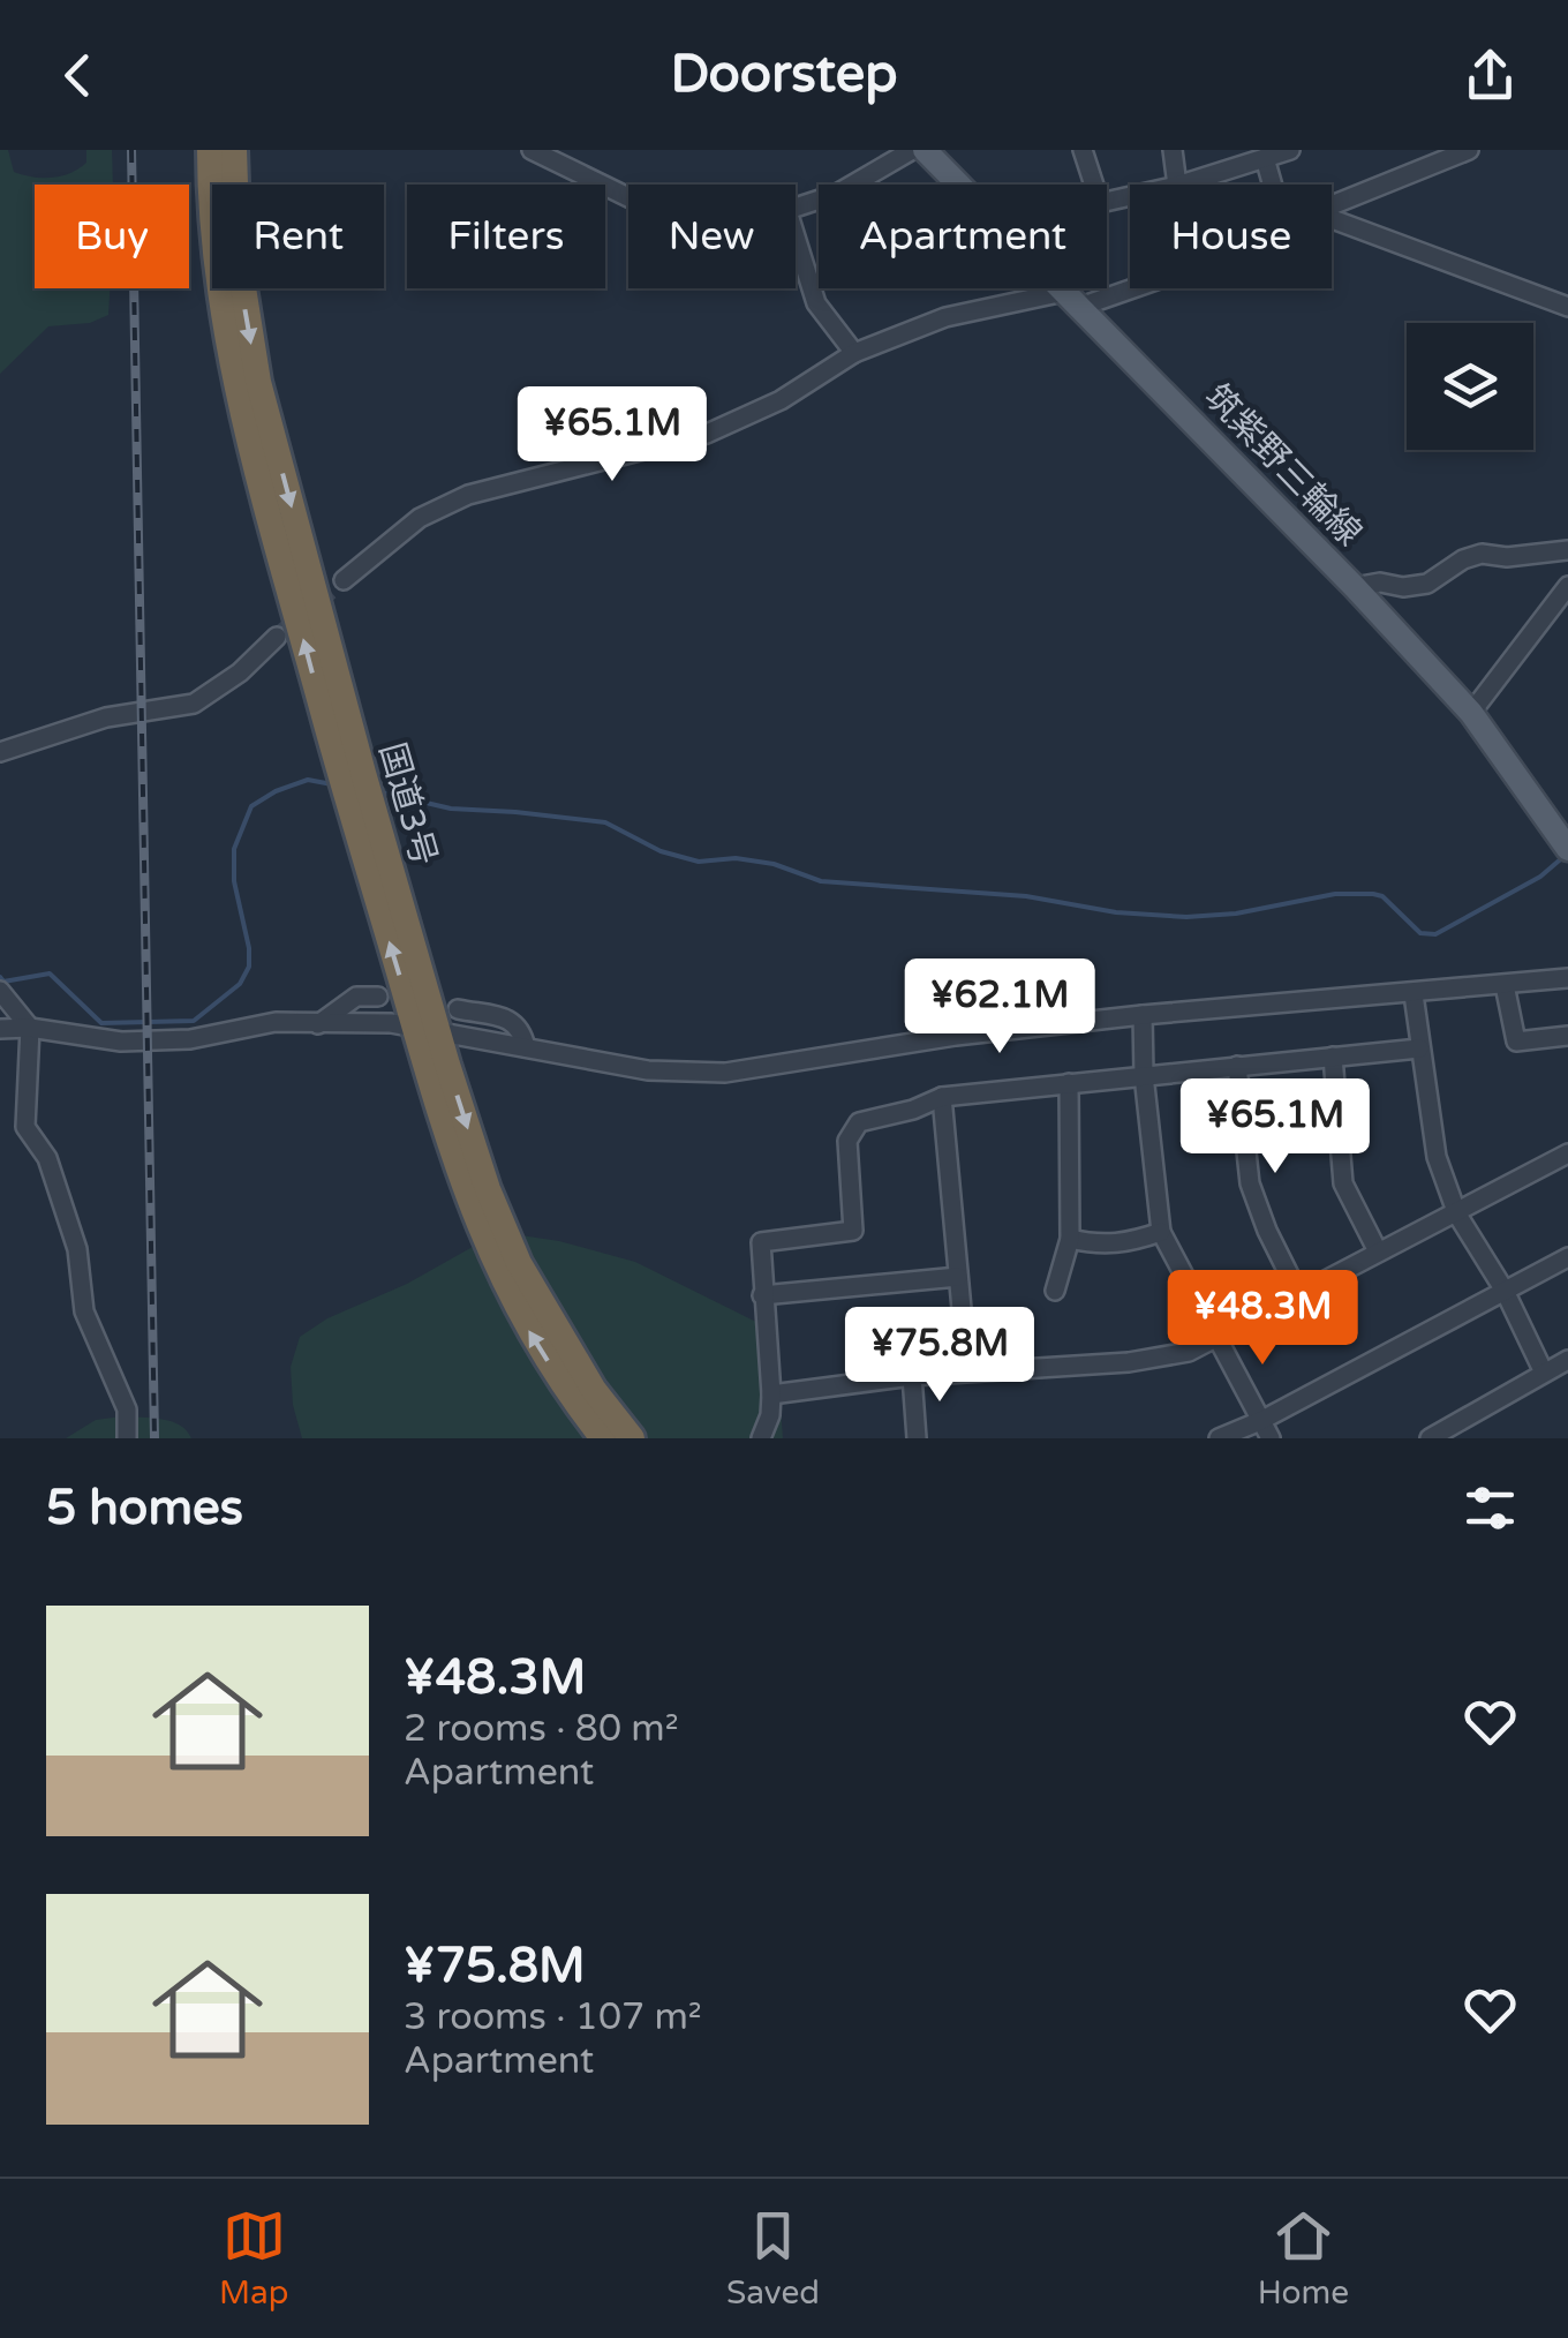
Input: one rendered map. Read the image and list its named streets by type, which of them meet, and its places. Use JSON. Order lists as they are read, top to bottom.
{
  "streets": {
    "highway": ["国道3号"],
    "main road": ["筑紫野三輪線"]
  },
  "page": {
    "header": "Doorstep",
    "chip": [
      "Buy",
      "Rent",
      "Filters",
      "New",
      "Apartment",
      "House"
    ],
    "price": [
      "¥65.1M",
      "¥62.1M",
      "¥65.1M",
      "¥48.3M",
      "¥75.8M"
    ],
    "heading": "5 homes",
    "list": [
      {
        "name": "¥48.3M",
        "note": "2 rooms · 80 m² · Apartment"
      },
      {
        "name": "¥75.8M",
        "note": "3 rooms · 107 m² · Apartment"
      }
    ],
    "tabs": ["Map", "Saved", "Home"]
  }
}
